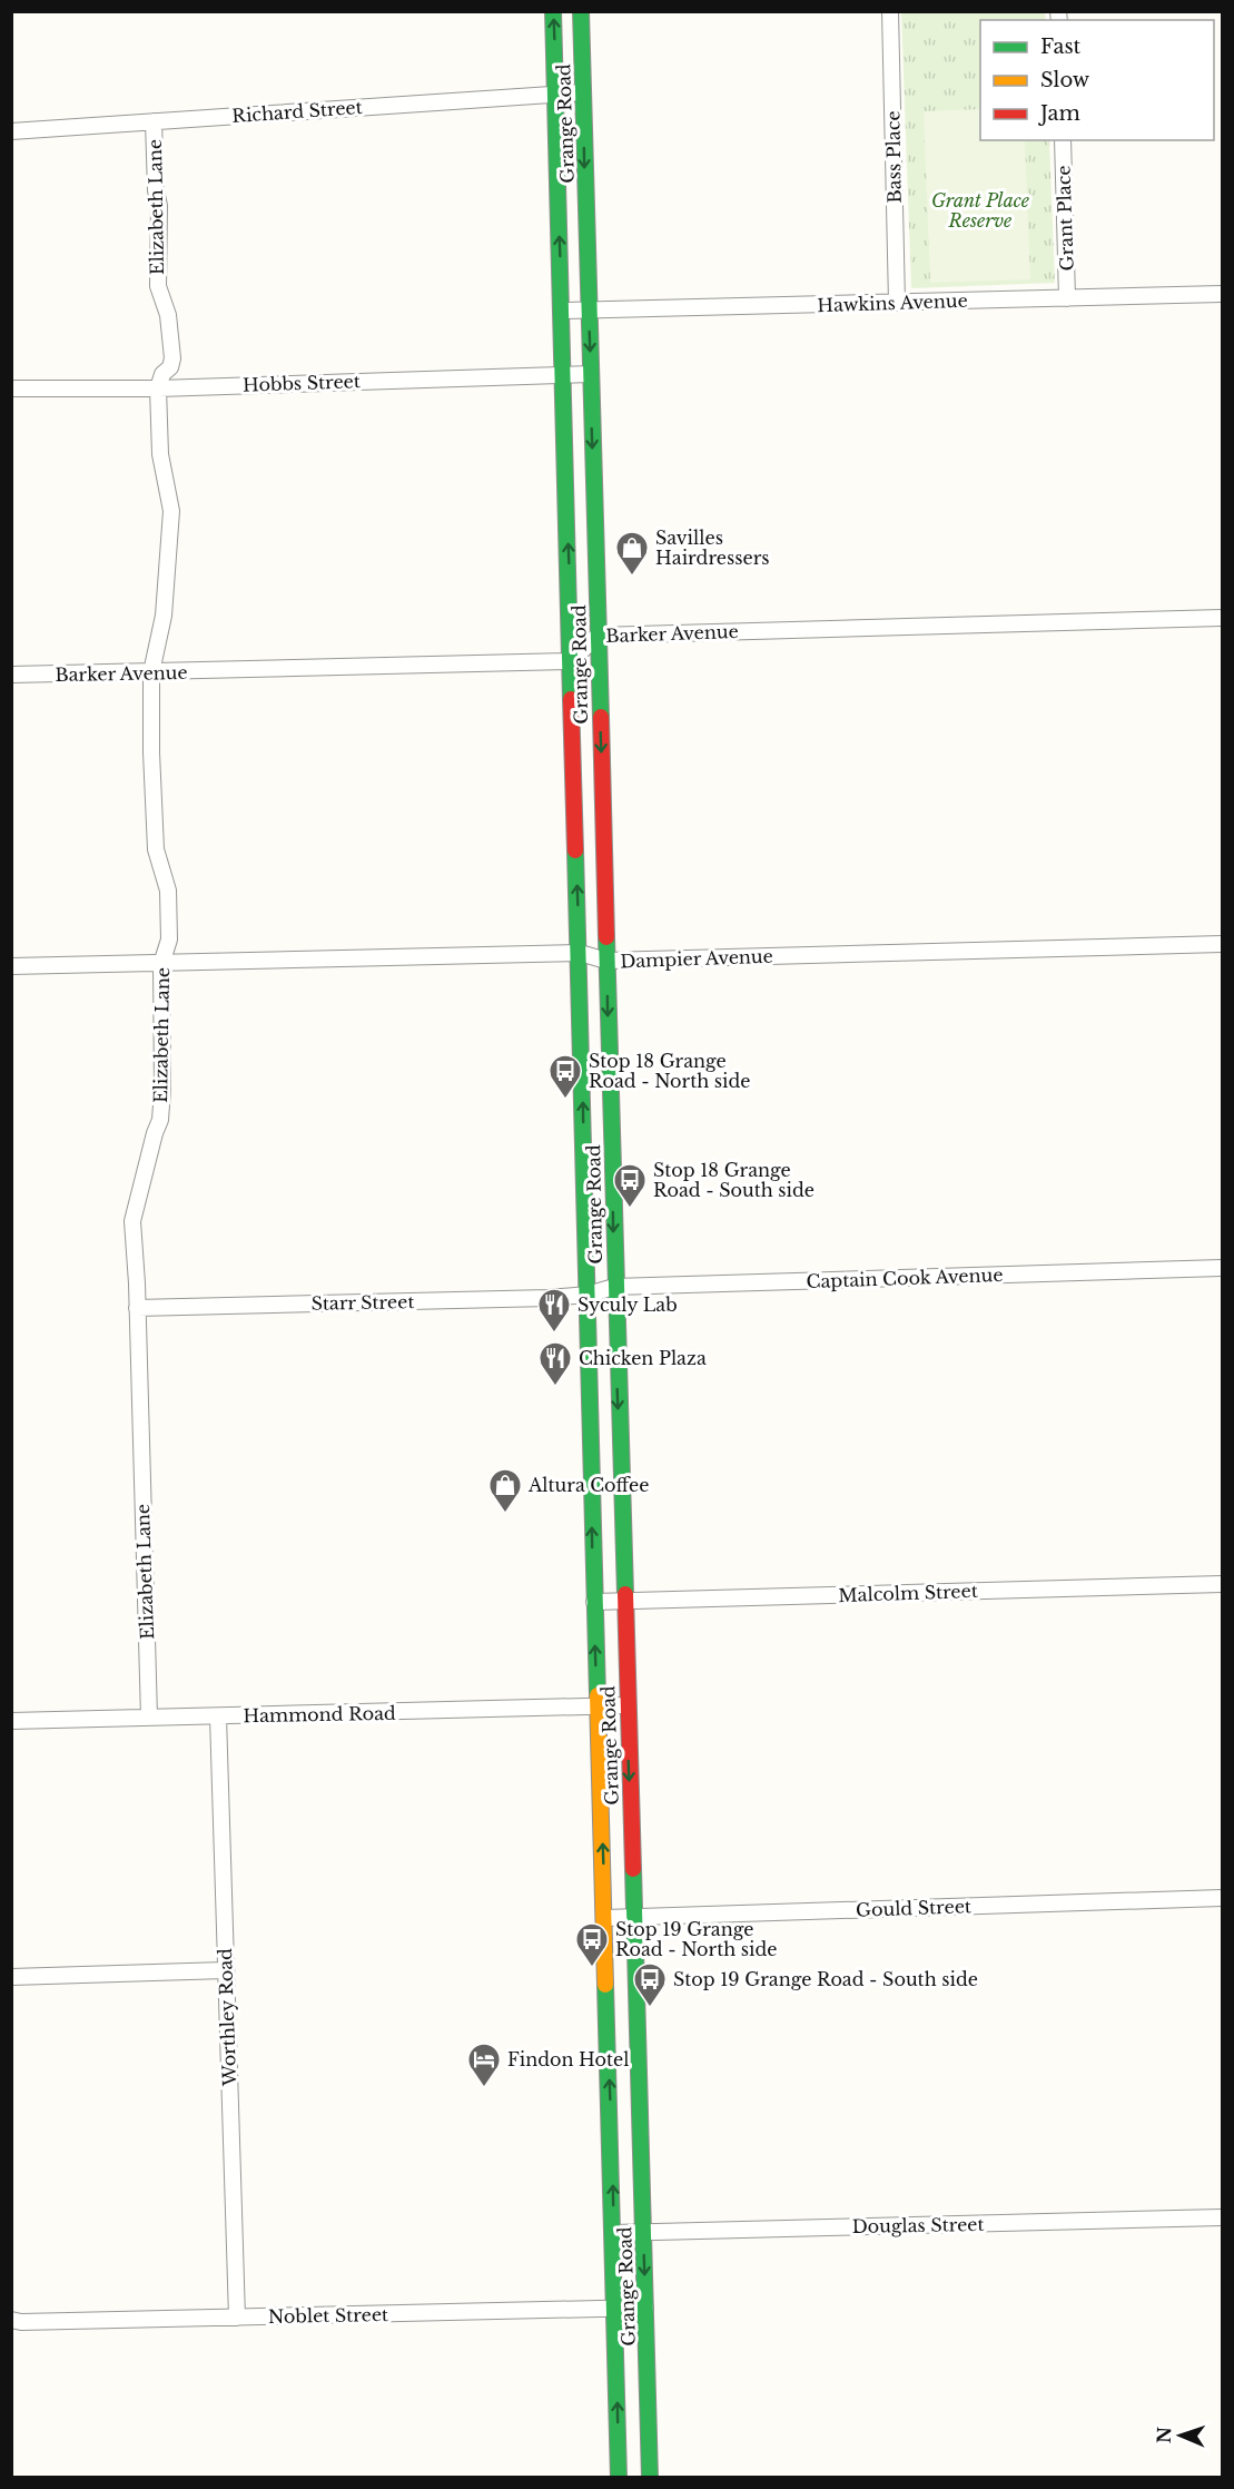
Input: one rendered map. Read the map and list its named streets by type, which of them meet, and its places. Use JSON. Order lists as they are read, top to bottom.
{
  "streets": {
    "main road": ["Grange Road"],
    "street": [
      "Richard Street",
      "Bass Place",
      "Elizabeth Lane",
      "Grant Place",
      "Hawkins Avenue",
      "Hobbs Street",
      "Barker Avenue",
      "Dampier Avenue",
      "Captain Cook Avenue",
      "Starr Street",
      "Malcolm Street",
      "Hammond Road",
      "Gould Street",
      "Worthley Road",
      "Douglas Street",
      "Noblet Street"
    ]
  },
  "crossings": [
    ["Richard Street", "Grange Road"],
    ["Richard Street", "Elizabeth Lane"],
    ["Grange Road", "Hawkins Avenue"],
    ["Grange Road", "Hobbs Street"],
    ["Grange Road", "Barker Avenue"],
    ["Grange Road", "Dampier Avenue"],
    ["Grange Road", "Captain Cook Avenue"],
    ["Grange Road", "Starr Street"],
    ["Grange Road", "Malcolm Street"],
    ["Grange Road", "Hammond Road"],
    ["Grange Road", "Gould Street"],
    ["Grange Road", "Douglas Street"],
    ["Grange Road", "Noblet Street"],
    ["Bass Place", "Hawkins Avenue"],
    ["Elizabeth Lane", "Hobbs Street"],
    ["Elizabeth Lane", "Barker Avenue"],
    ["Elizabeth Lane", "Dampier Avenue"],
    ["Elizabeth Lane", "Starr Street"],
    ["Elizabeth Lane", "Hammond Road"],
    ["Grant Place", "Hawkins Avenue"],
    ["Captain Cook Avenue", "Starr Street"],
    ["Hammond Road", "Worthley Road"],
    ["Worthley Road", "Noblet Street"]
  ],
  "parks": ["Grant Place Reserve"],
  "places": {
    "shop": ["Savilles Hairdressers", "Altura Coffee"],
    "bus stop": [
      "Stop 18 Grange Road - North side",
      "Stop 18 Grange Road - South side",
      "Stop 19 Grange Road - North side",
      "Stop 19 Grange Road - South side"
    ],
    "restaurant": ["Syculy Lab", "Chicken Plaza"],
    "hotel": ["Findon Hotel"]
  },
  "legend": ["Fast", "Slow", "Jam"],
  "north": "left"
}
